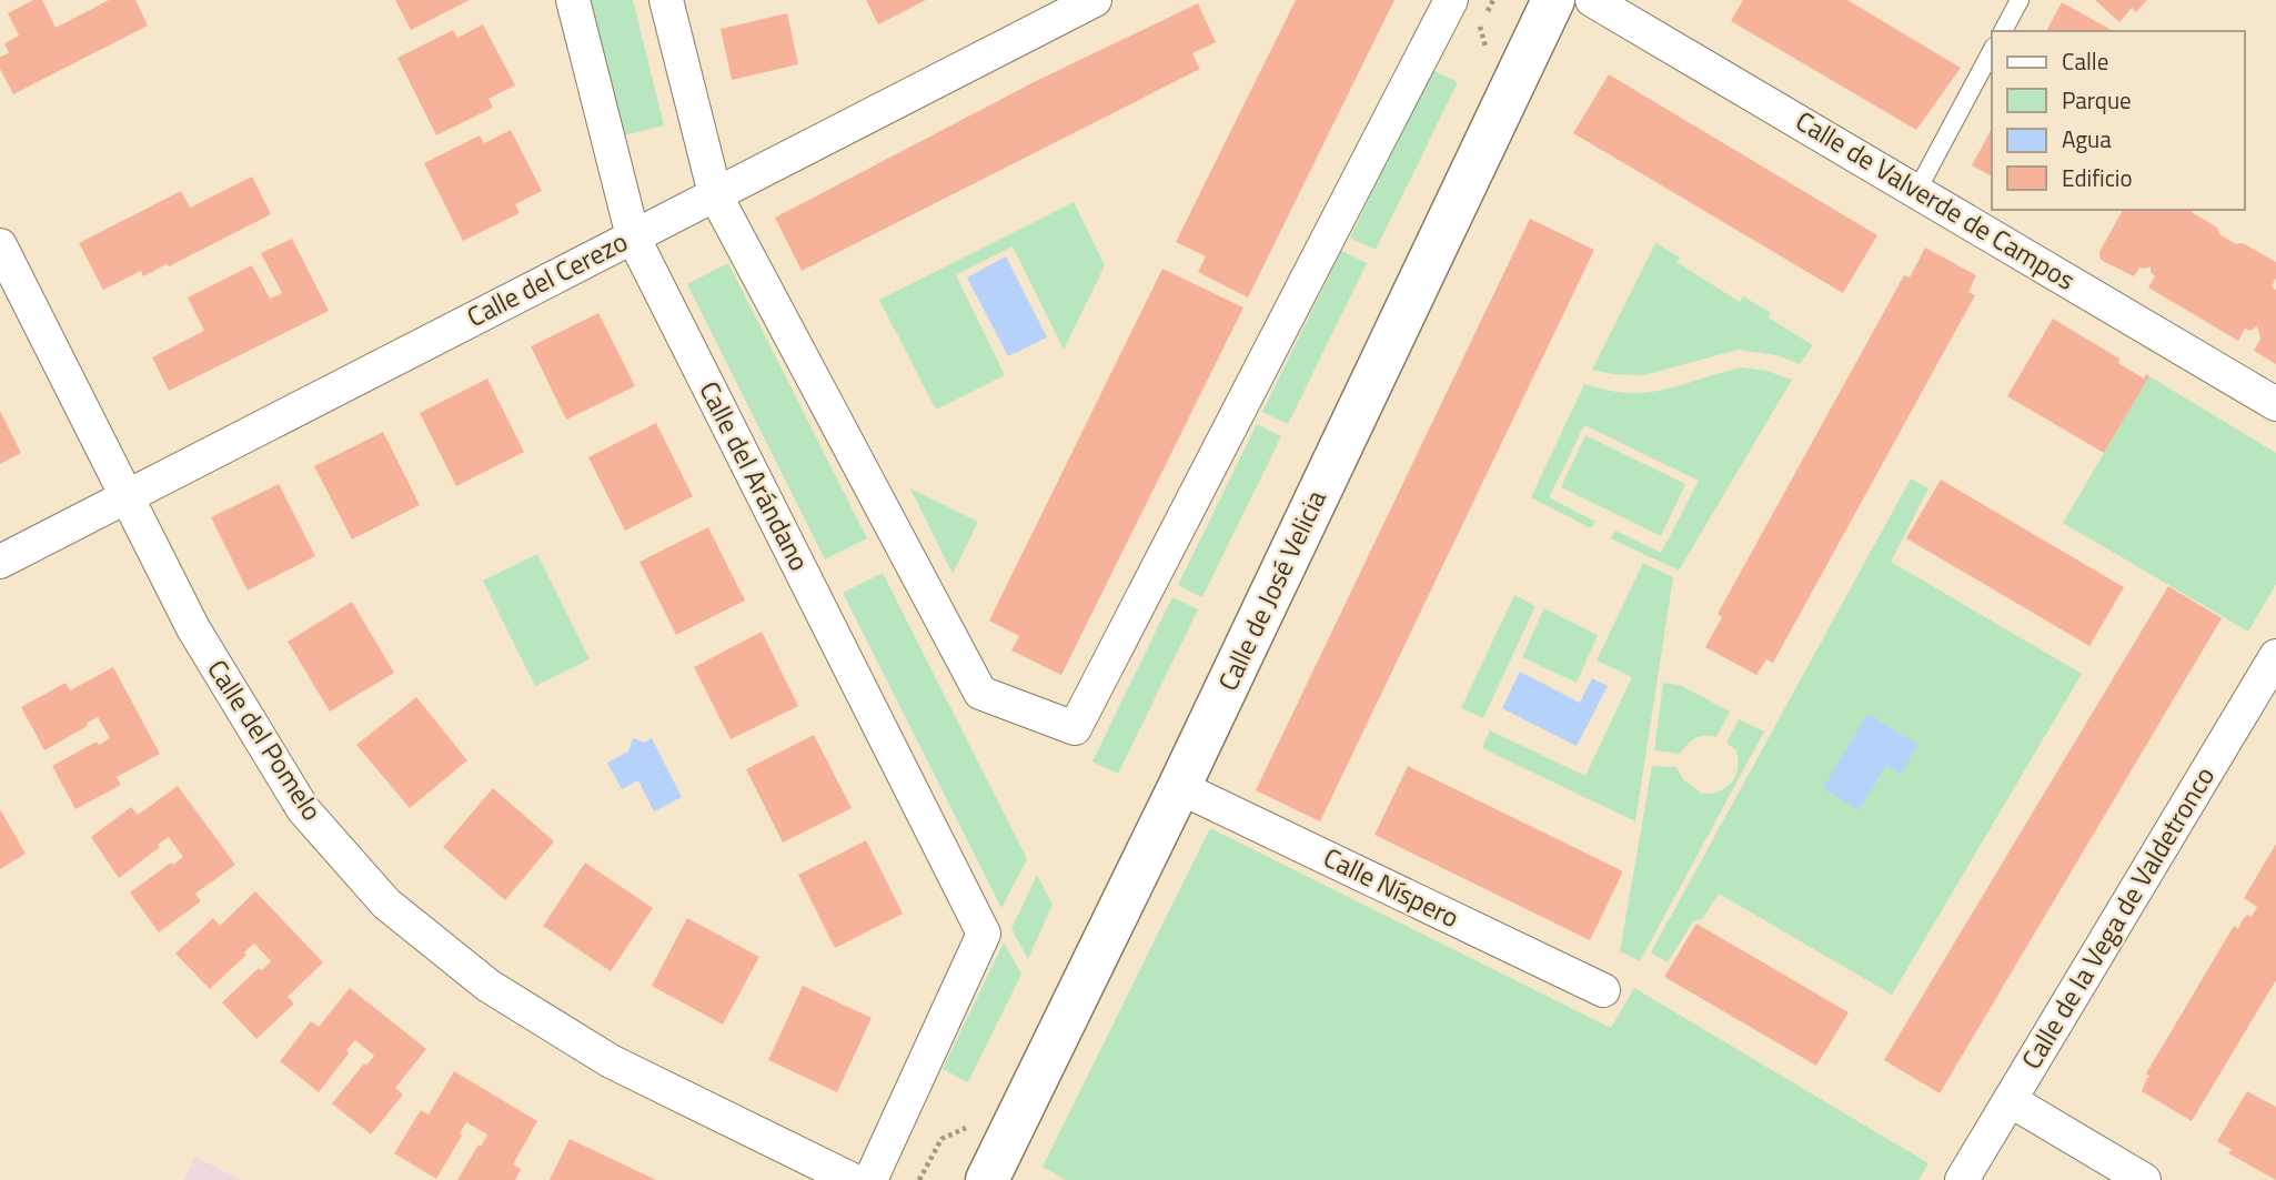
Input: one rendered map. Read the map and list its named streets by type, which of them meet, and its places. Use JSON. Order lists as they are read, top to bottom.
{
  "streets": {
    "street": [
      "Calle de Valverde de Campos",
      "Calle del Cerezo",
      "Calle del Arándano",
      "Calle de José Velicia",
      "Calle del Pomelo",
      "Calle Níspero",
      "Calle de la Vega de Valdetronco"
    ]
  },
  "crossings": [
    ["Calle del Cerezo", "Calle del Arándano"],
    ["Calle del Cerezo", "Calle del Pomelo"],
    ["Calle de José Velicia", "Calle Níspero"]
  ],
  "legend": [
    "Calle",
    "Parque",
    "Agua",
    "Edificio"
  ]
}
